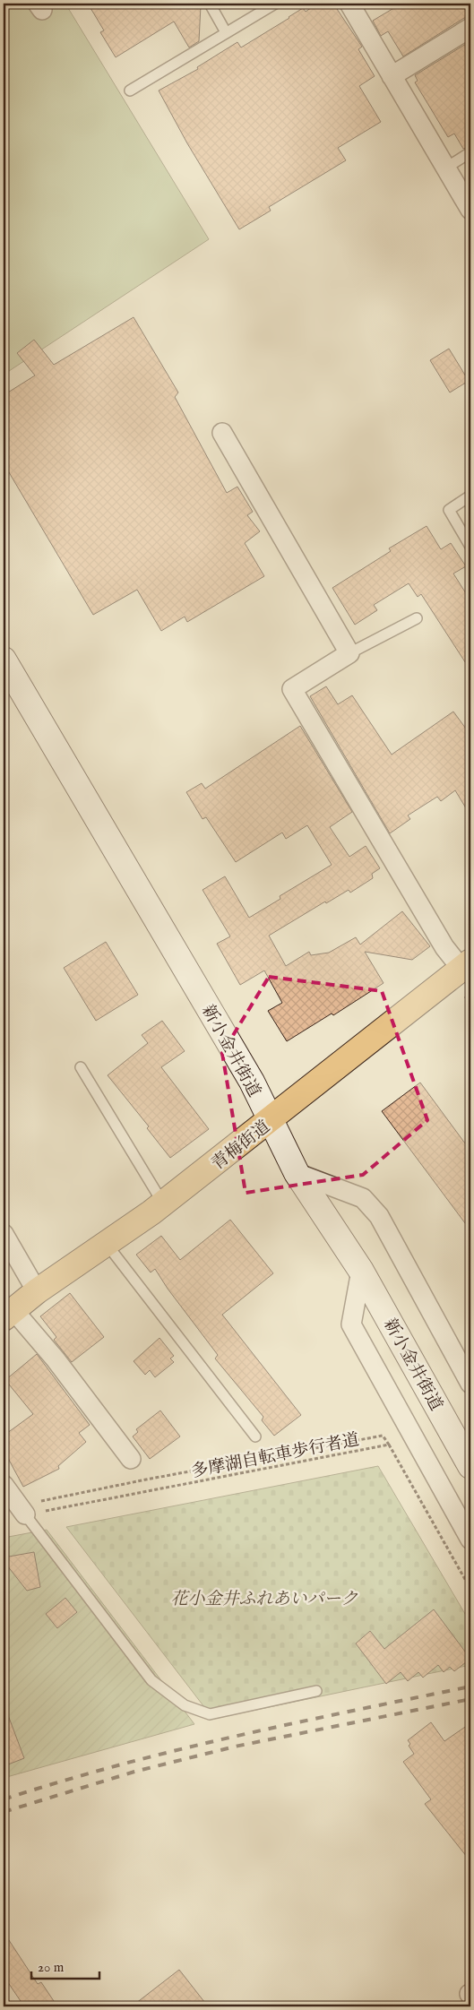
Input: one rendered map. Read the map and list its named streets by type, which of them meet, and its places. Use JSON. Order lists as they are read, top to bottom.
{
  "streets": {
    "main road": ["新小金井街道", "青梅街道"],
    "path": ["多摩湖自転車歩行者道"]
  },
  "crossings": [
    ["新小金井街道", "青梅街道"]
  ],
  "parks": ["花小金井ふれあいパーク"],
  "scale_bar": "20 m"
}
